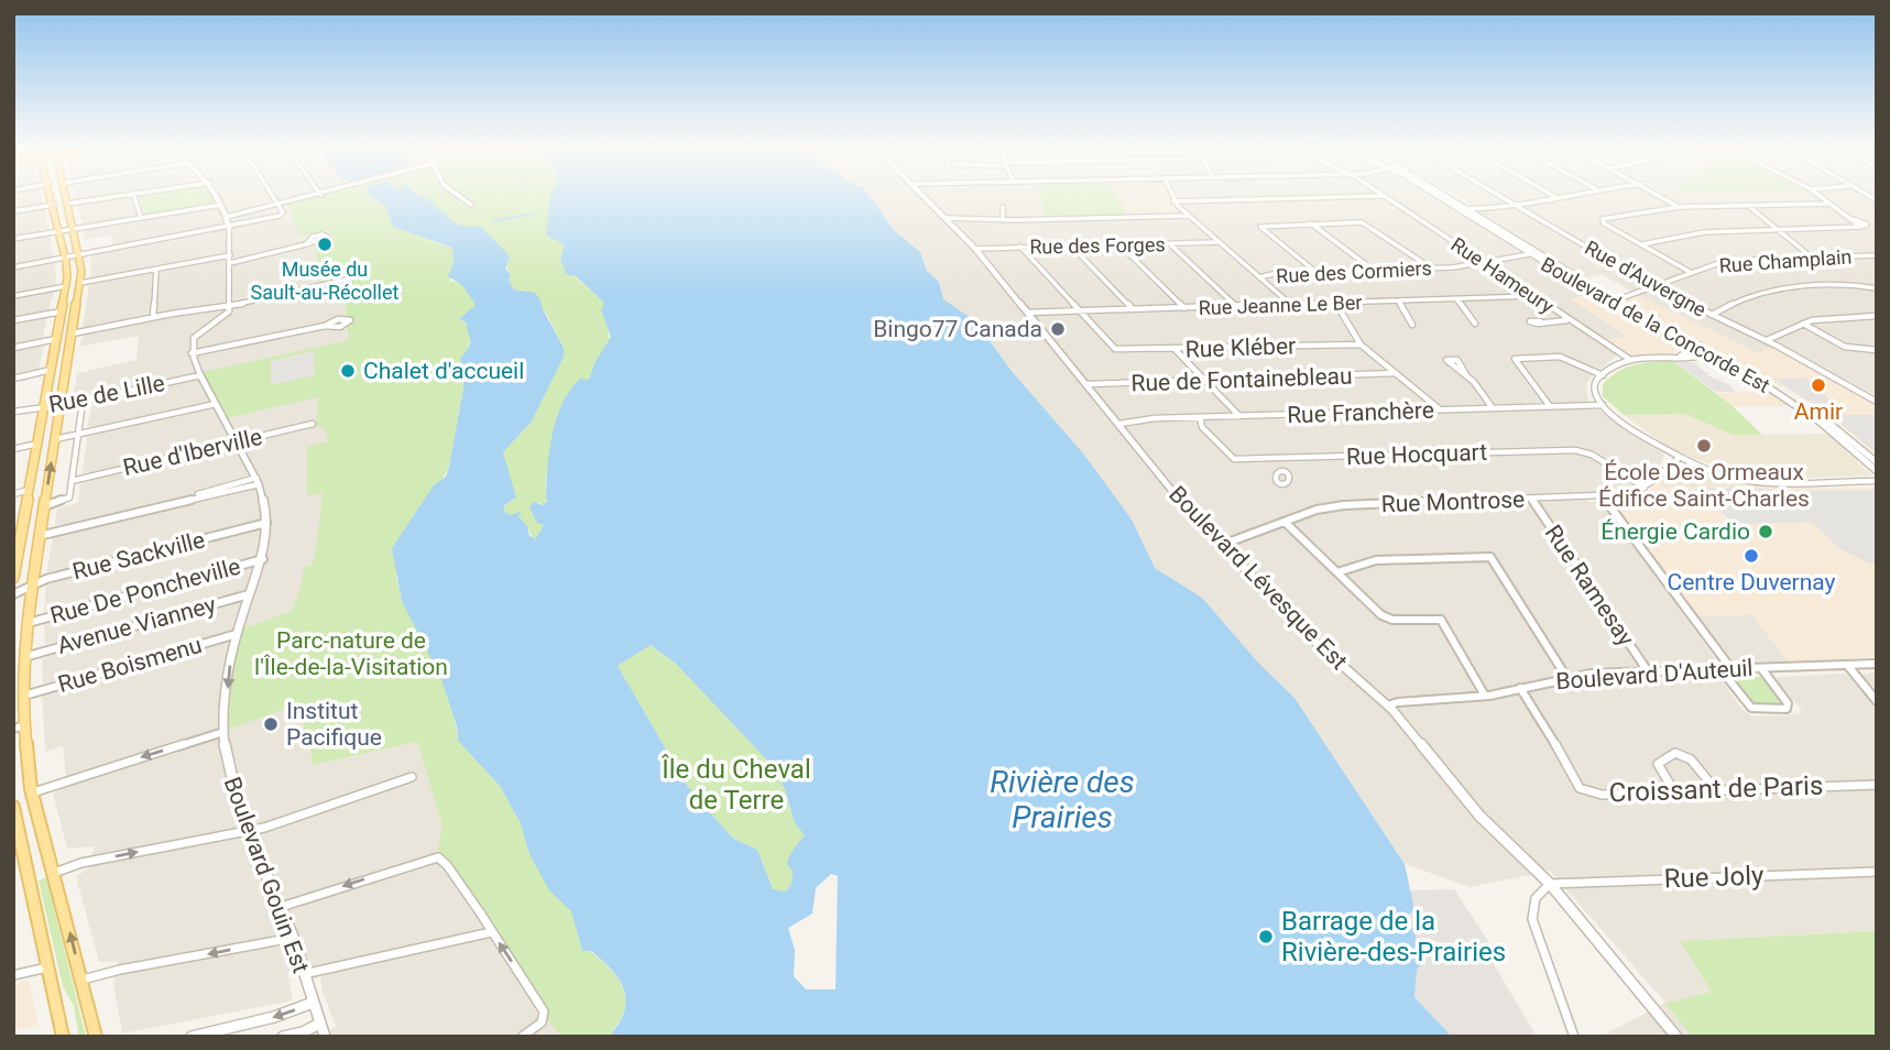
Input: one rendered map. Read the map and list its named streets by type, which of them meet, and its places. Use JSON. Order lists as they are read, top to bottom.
{
  "streets": {
    "street": [
      "Rue des Forges",
      "Rue Champlain",
      "Rue des Cormiers",
      "Rue Hameury",
      "Rue d'Auvergne",
      "Rue Jeanne Le Ber",
      "Boulevard de la Concorde Est",
      "Rue Kléber",
      "Rue de Fontainebleau",
      "Rue de Lille",
      "Rue Franchère",
      "Rue d'Iberville",
      "Rue Hocquart",
      "Rue Montrose",
      "Rue Sackville",
      "Boulevard Lévesque Est",
      "Rue Ramesay",
      "Rue De Poncheville",
      "Avenue Vianney",
      "Rue Boismenu",
      "Boulevard D'Auteuil",
      "Croissant de Paris",
      "Boulevard Gouin Est",
      "Rue Joly"
    ]
  },
  "crossings": [
    ["Rue des Forges", "Boulevard Lévesque Est"],
    ["Rue Champlain", "Rue d'Auvergne"],
    ["Rue Champlain", "Boulevard de la Concorde Est"],
    ["Rue des Cormiers", "Rue Hameury"],
    ["Rue des Cormiers", "Boulevard de la Concorde Est"],
    ["Rue Hameury", "Rue Jeanne Le Ber"],
    ["Rue Jeanne Le Ber", "Rue Kléber"],
    ["Rue Jeanne Le Ber", "Boulevard Lévesque Est"],
    ["Rue de Fontainebleau", "Boulevard Lévesque Est"],
    ["Rue de Lille", "Boulevard Gouin Est"],
    ["Rue Franchère", "Rue Hocquart"],
    ["Rue Franchère", "Boulevard Lévesque Est"],
    ["Rue d'Iberville", "Boulevard Gouin Est"],
    ["Rue Hocquart", "Rue Montrose"],
    ["Rue Montrose", "Boulevard Lévesque Est"],
    ["Rue Montrose", "Rue Ramesay"],
    ["Rue Sackville", "Boulevard Gouin Est"],
    ["Boulevard Lévesque Est", "Boulevard D'Auteuil"],
    ["Boulevard Lévesque Est", "Rue Joly"],
    ["Rue Ramesay", "Boulevard D'Auteuil"],
    ["Rue De Poncheville", "Boulevard Gouin Est"],
    ["Avenue Vianney", "Boulevard Gouin Est"],
    ["Rue Boismenu", "Boulevard Gouin Est"],
    ["Boulevard D'Auteuil", "Croissant de Paris"]
  ],
  "water": ["Rivière des Prairies"],
  "parks": ["Parc-nature de l'Île-de-la-Visitation", "Île du Cheval de Terre"],
  "places": [
    "Musée du Sault-au-Récollet",
    "Bingo77 Canada",
    "Chalet d'accueil",
    "Amir",
    "École Des Ormeaux Édifice Saint-Charles",
    "Énergie Cardio",
    "Centre Duvernay",
    "Institut Pacifique",
    "Barrage de la Rivière-des-Prairies"
  ]
}
